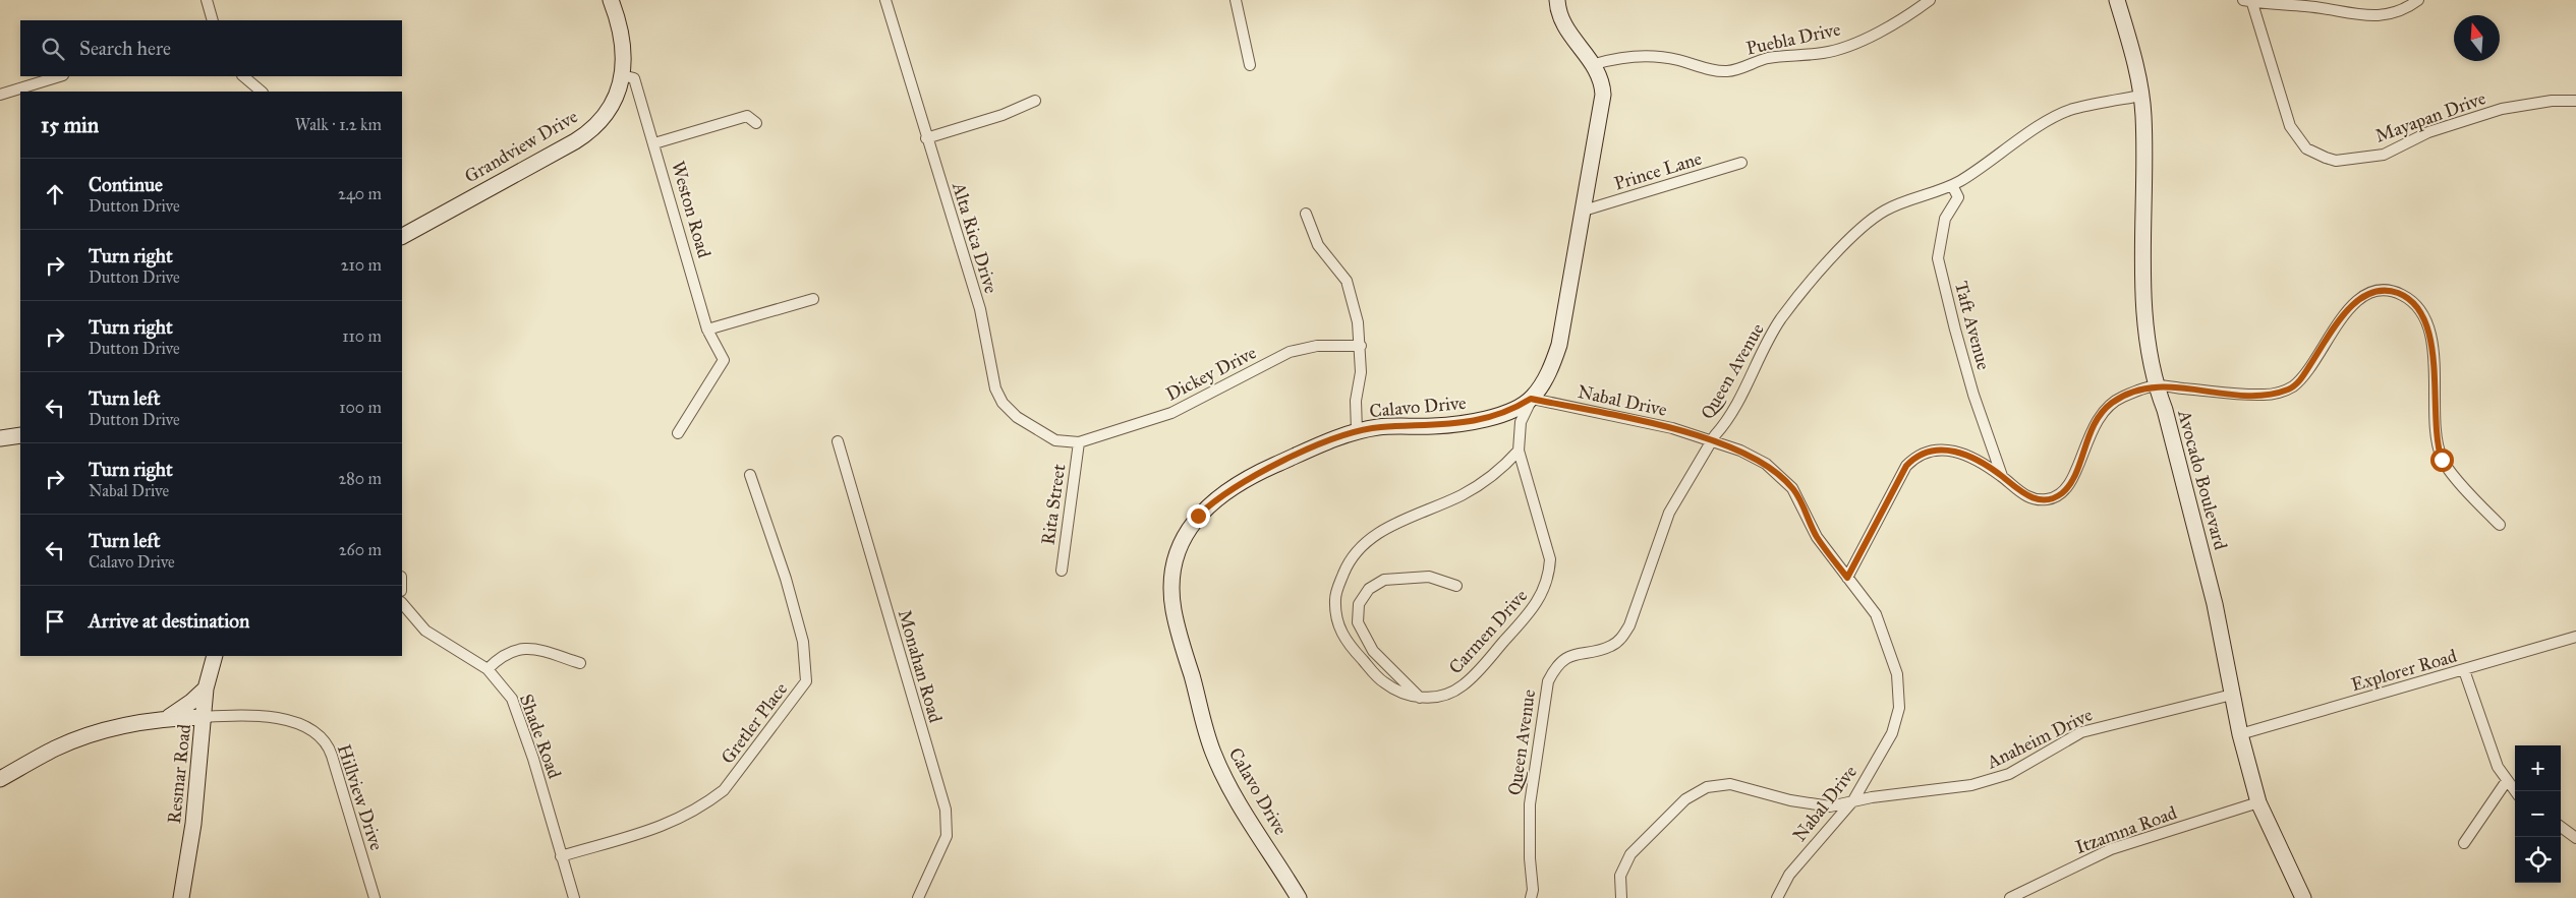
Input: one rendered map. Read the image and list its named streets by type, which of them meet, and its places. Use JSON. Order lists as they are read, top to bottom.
{
  "streets": {
    "street": [
      "Puebla Drive",
      "Mayapan Drive",
      "Grandview Drive",
      "Prince Lane",
      "Weston Road",
      "Alta Rica Drive",
      "Taft Avenue",
      "Queen Avenue",
      "Dickey Drive",
      "Nabal Drive",
      "Calavo Drive",
      "Avocado Boulevard",
      "Rita Street",
      "Carmen Drive",
      "Monahan Road",
      "Explorer Road",
      "Gretler Place",
      "Shade Road",
      "Anaheim Drive",
      "Resmar Road",
      "Hillview Drive",
      "Itzamna Road"
    ]
  },
  "crossings": [
    ["Puebla Drive", "Calavo Drive"],
    ["Grandview Drive", "Weston Road"],
    ["Prince Lane", "Calavo Drive"],
    ["Alta Rica Drive", "Dickey Drive"],
    ["Alta Rica Drive", "Rita Street"],
    ["Taft Avenue", "Queen Avenue"],
    ["Queen Avenue", "Nabal Drive"],
    ["Queen Avenue", "Avocado Boulevard"],
    ["Dickey Drive", "Rita Street"],
    ["Nabal Drive", "Calavo Drive"],
    ["Nabal Drive", "Carmen Drive"],
    ["Nabal Drive", "Anaheim Drive"],
    ["Calavo Drive", "Carmen Drive"],
    ["Avocado Boulevard", "Explorer Road"],
    ["Avocado Boulevard", "Anaheim Drive"],
    ["Avocado Boulevard", "Itzamna Road"],
    ["Gretler Place", "Shade Road"],
    ["Resmar Road", "Hillview Drive"]
  ],
  "north": "top",
  "page": {
    "search": "Search here",
    "heading": ["15 min", "Walk · 1.2 km"],
    "list": [
      ["Continue", "Dutton Drive", "240 m"],
      ["Turn right", "Dutton Drive", "210 m"],
      ["Turn right", "Dutton Drive", "110 m"],
      ["Turn left", "Dutton Drive", "100 m"],
      ["Turn right", "Nabal Drive", "280 m"],
      ["Turn left", "Calavo Drive", "260 m"],
      "Arrive at destination"
    ],
    "map_buttons": ["+", "−"]
  }
}
